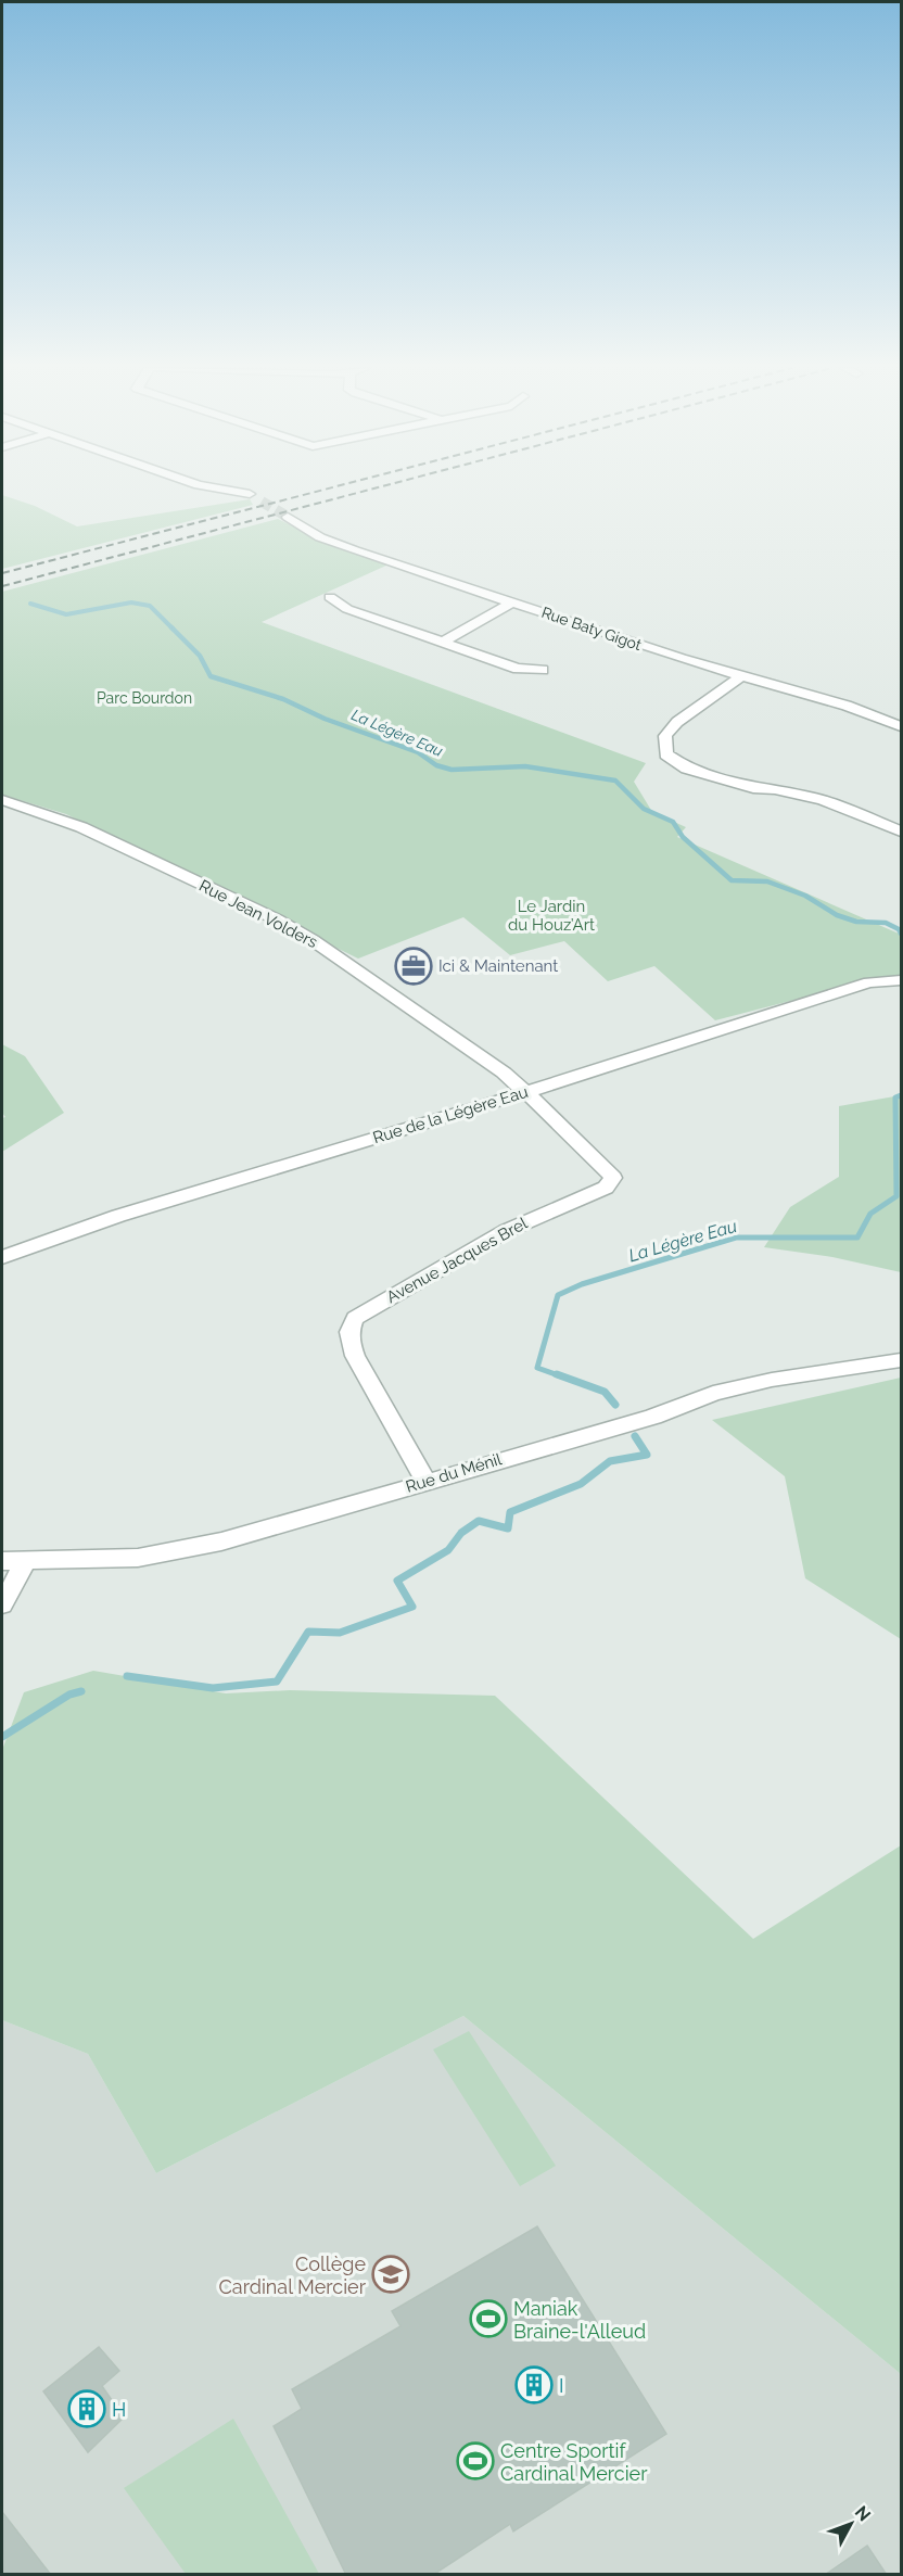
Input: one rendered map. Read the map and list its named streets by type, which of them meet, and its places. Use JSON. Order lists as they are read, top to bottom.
{
  "streets": {
    "street": [
      "Rue Baty Gigot",
      "Rue Jean Volders",
      "Rue de la Légère Eau",
      "Avenue Jacques Brel",
      "Rue du Ménil"
    ]
  },
  "crossings": [
    ["Rue Jean Volders", "Rue de la Légère Eau"],
    ["Rue Jean Volders", "Avenue Jacques Brel"],
    ["Rue de la Légère Eau", "Avenue Jacques Brel"],
    ["Avenue Jacques Brel", "Rue du Ménil"]
  ],
  "water": ["La Légère Eau"],
  "parks": ["Parc Bourdon", "Le Jardin du Houz’Art"],
  "places": {
    "office": ["Ici & Maintenant"],
    "school or university": ["Collège Cardinal Mercier"],
    "sports": ["Maniak Braine-l'Alleud", "Centre Sportif Cardinal Mercier"],
    "building": ["I", "H"]
  },
  "north": "top right"
}
